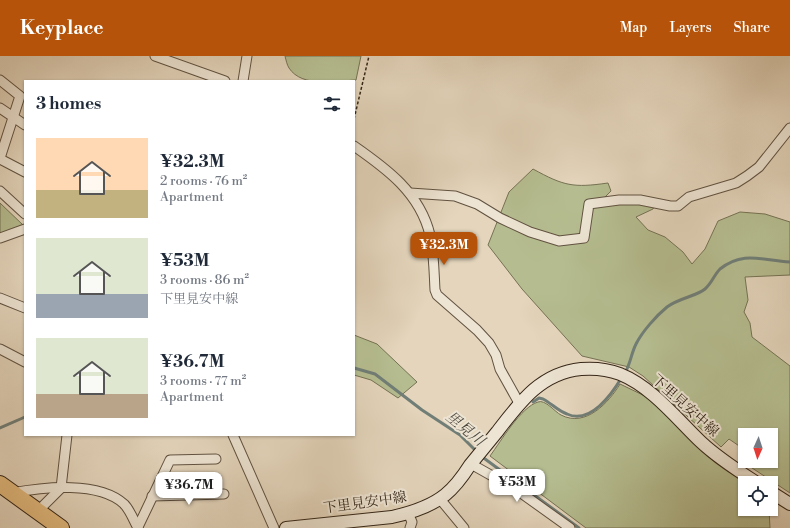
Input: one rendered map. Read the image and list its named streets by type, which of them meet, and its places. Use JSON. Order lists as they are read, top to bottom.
{
  "streets": {
    "main road": ["下里見安中線"]
  },
  "water": ["里見川"],
  "north": "bottom",
  "page": {
    "header": "Keyplace",
    "nav": ["Map", "Layers", "Share"],
    "heading": "3 homes",
    "list": [
      {
        "name": "¥32.3M",
        "note": "2 rooms · 76 m² · Apartment"
      },
      {
        "name": "¥53M",
        "note": "3 rooms · 86 m² · 下里見安中線"
      },
      {
        "name": "¥36.7M",
        "note": "3 rooms · 77 m² · Apartment"
      }
    ],
    "price": ["¥32.3M", "¥53M", "¥36.7M"]
  }
}
